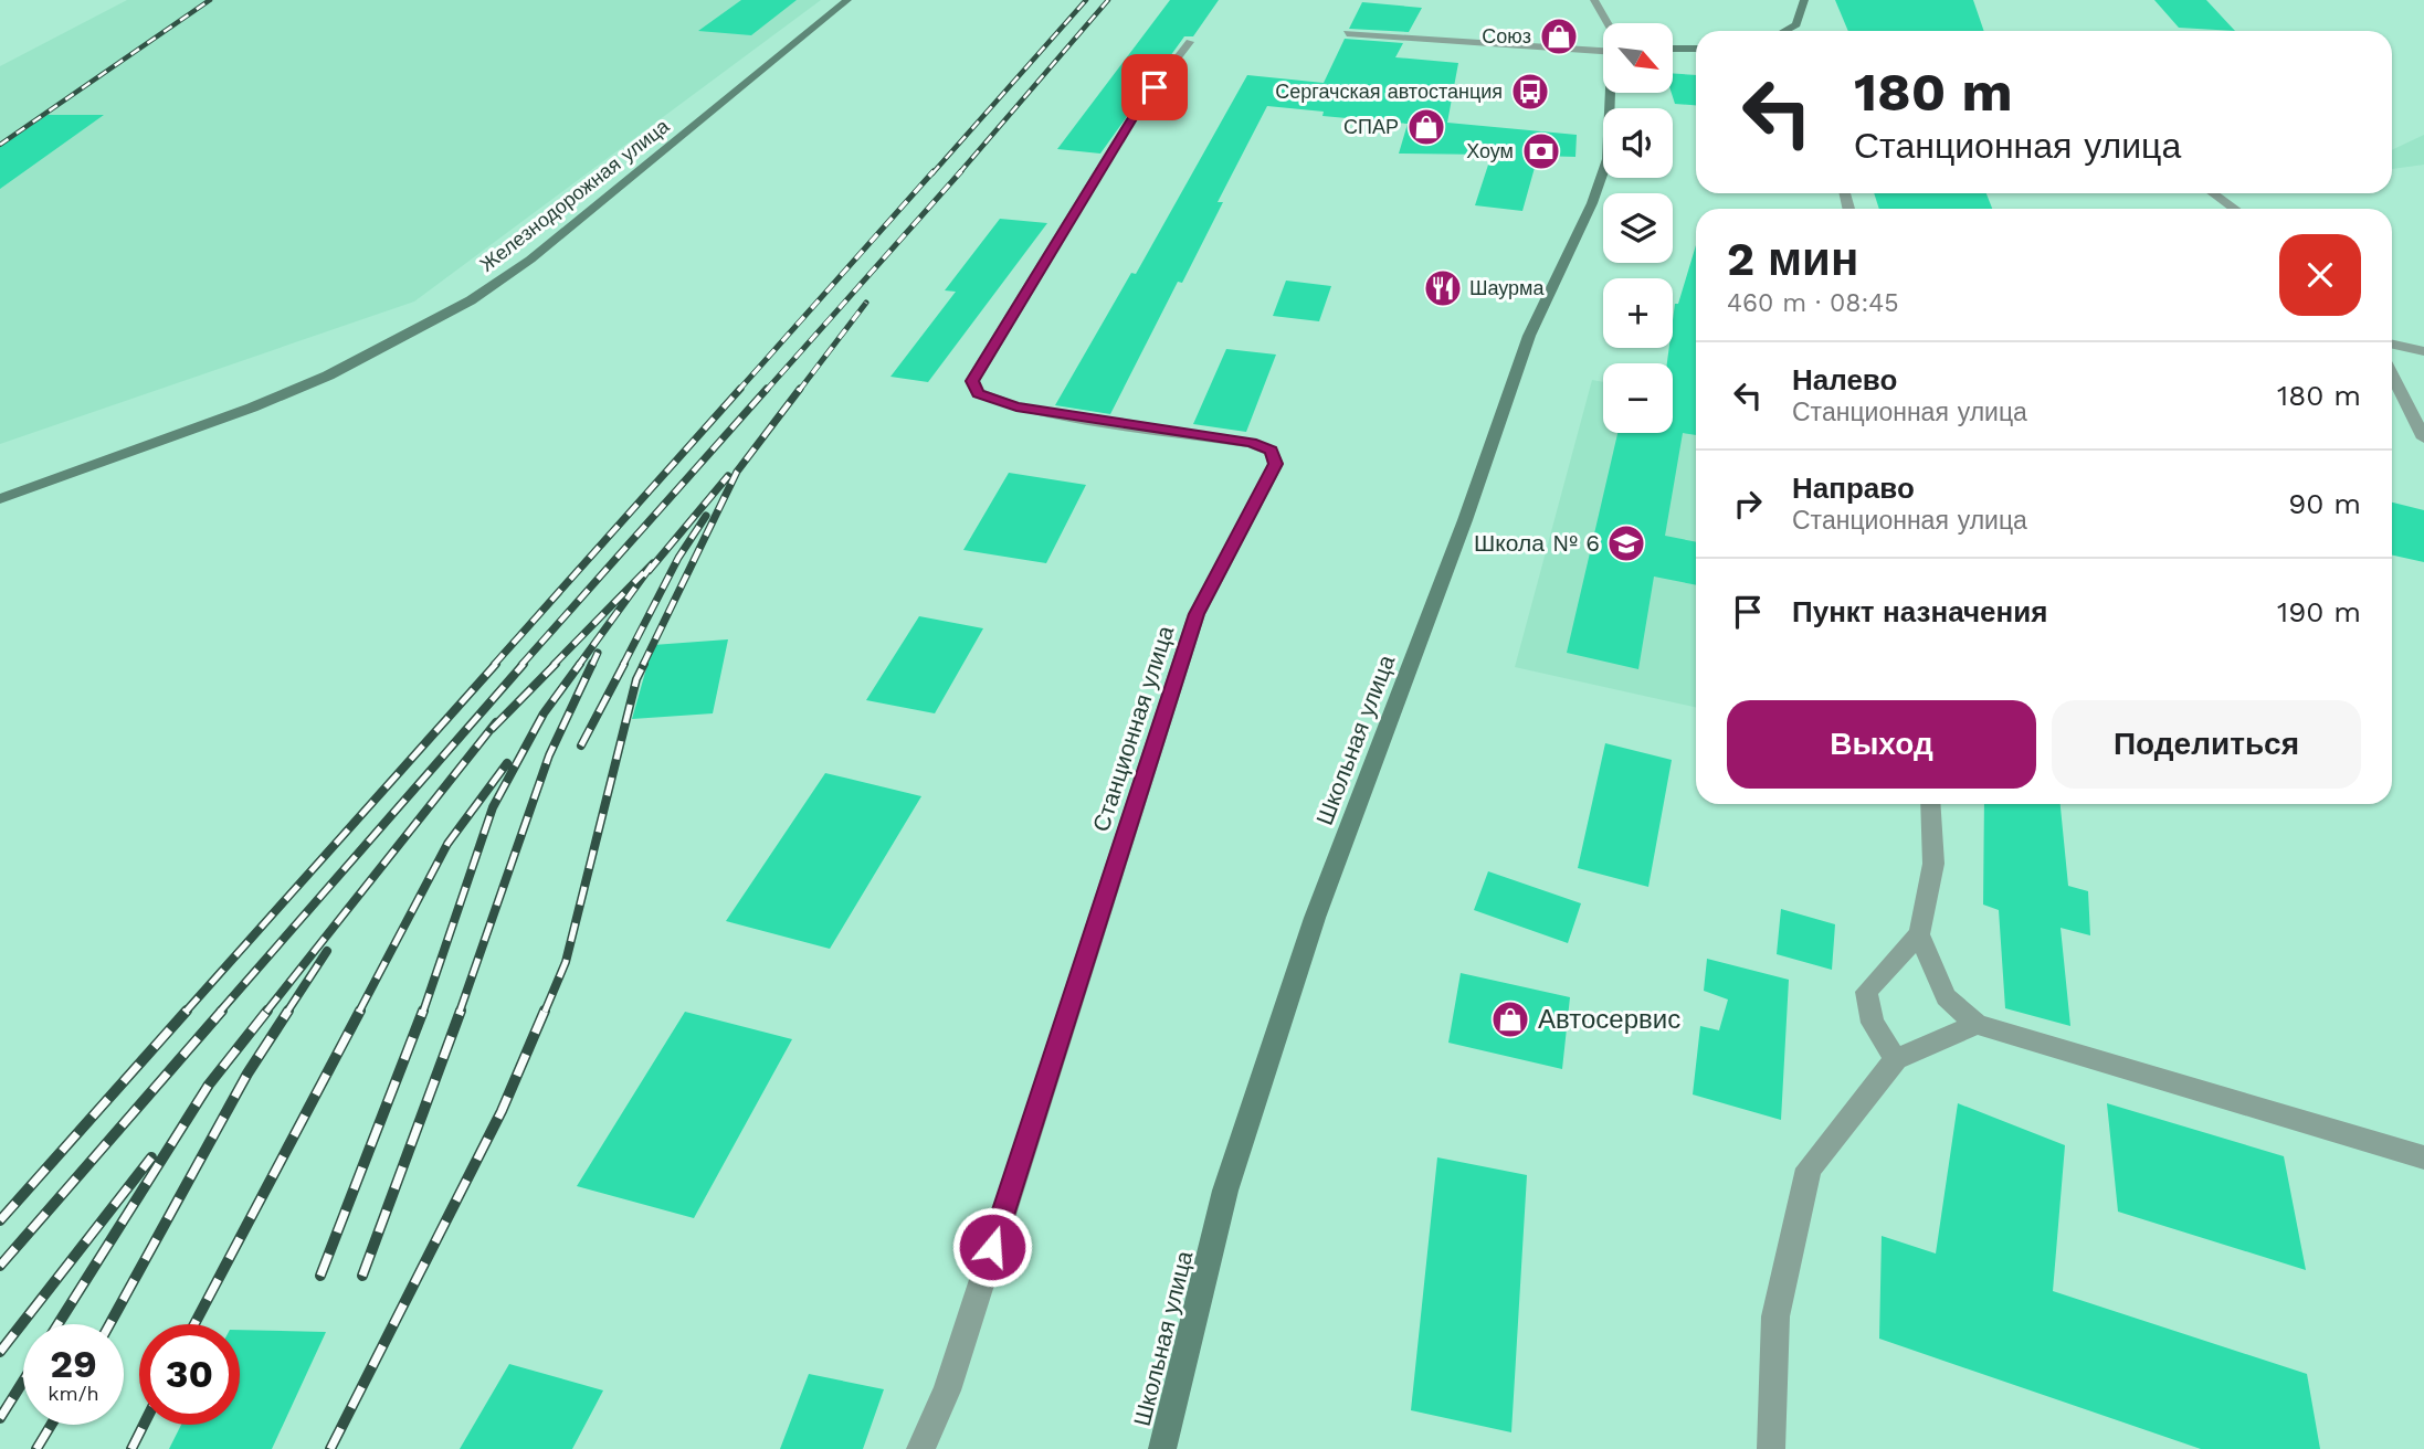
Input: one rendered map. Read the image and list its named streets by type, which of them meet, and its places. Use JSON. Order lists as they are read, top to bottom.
{
  "streets": {
    "main road": ["Железнодорожная улица", "Школьная улица"],
    "street": ["Станционная улица"]
  },
  "places": {
    "shop": ["Союз", "СПАР", "Автосервис"],
    "bus stop": ["Сергачская автостанция"],
    "bank": ["Хоум"],
    "restaurant": ["Шаурма"],
    "school or university": ["Школа № 6"]
  },
  "north": "bottom right",
  "page": {
    "map_buttons": ["+", "−"],
    "turn": ["180 m", "Станционная улица"],
    "heading": ["2 мин", "460 m · 08:45"],
    "list": [
      {
        "name": "Налево",
        "note": "Станционная улица",
        "value": "180 m"
      },
      {
        "name": "Направо",
        "note": "Станционная улица",
        "value": "90 m"
      },
      {
        "name": "Пункт назначения",
        "value": "190 m"
      }
    ],
    "buttons": ["Выход", "Поделиться"],
    "speed": "29 km/h",
    "limit": "30"
  }
}
